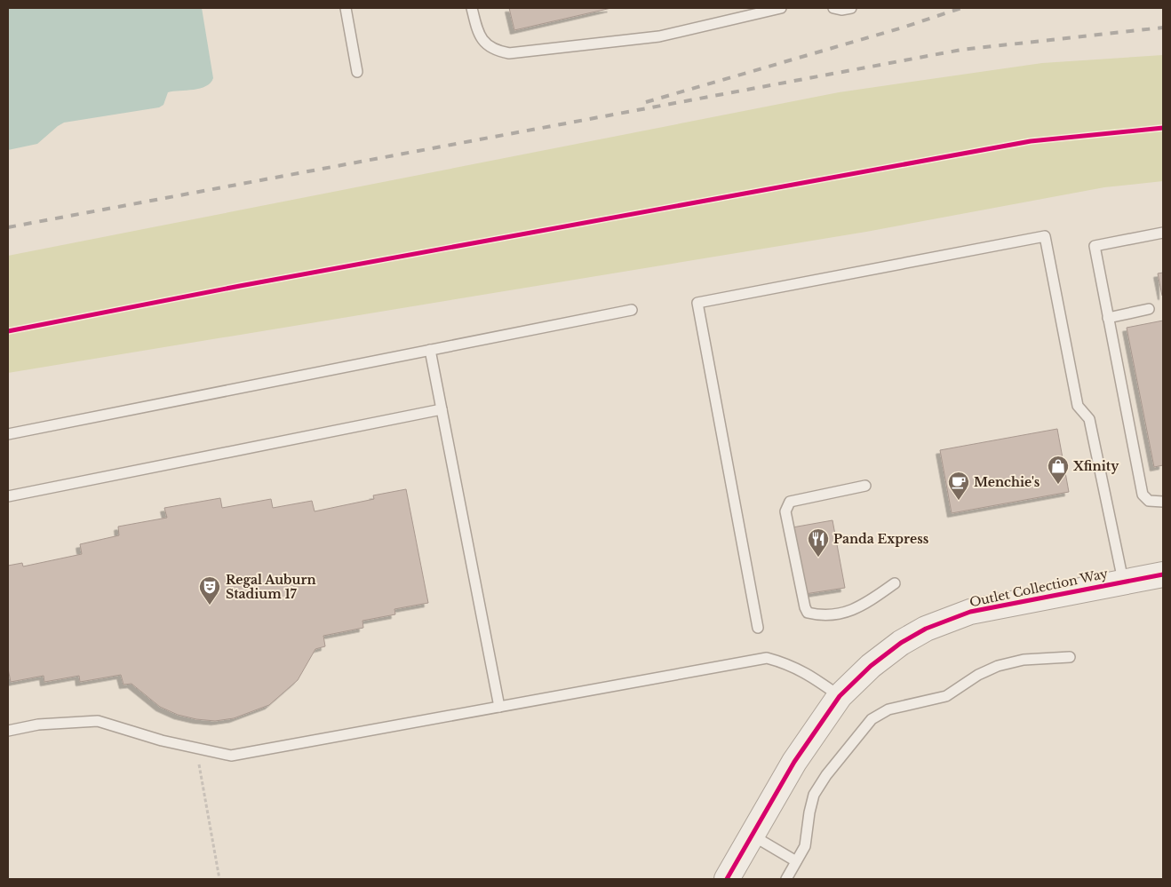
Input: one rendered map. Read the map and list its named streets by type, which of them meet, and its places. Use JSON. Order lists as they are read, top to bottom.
{
  "streets": {
    "street": ["Outlet Collection Way"]
  },
  "places": {
    "shop": ["Xfinity"],
    "cafe": ["Menchie's"],
    "restaurant": ["Panda Express"],
    "theatre": ["Regal Auburn Stadium 17"]
  }
}
